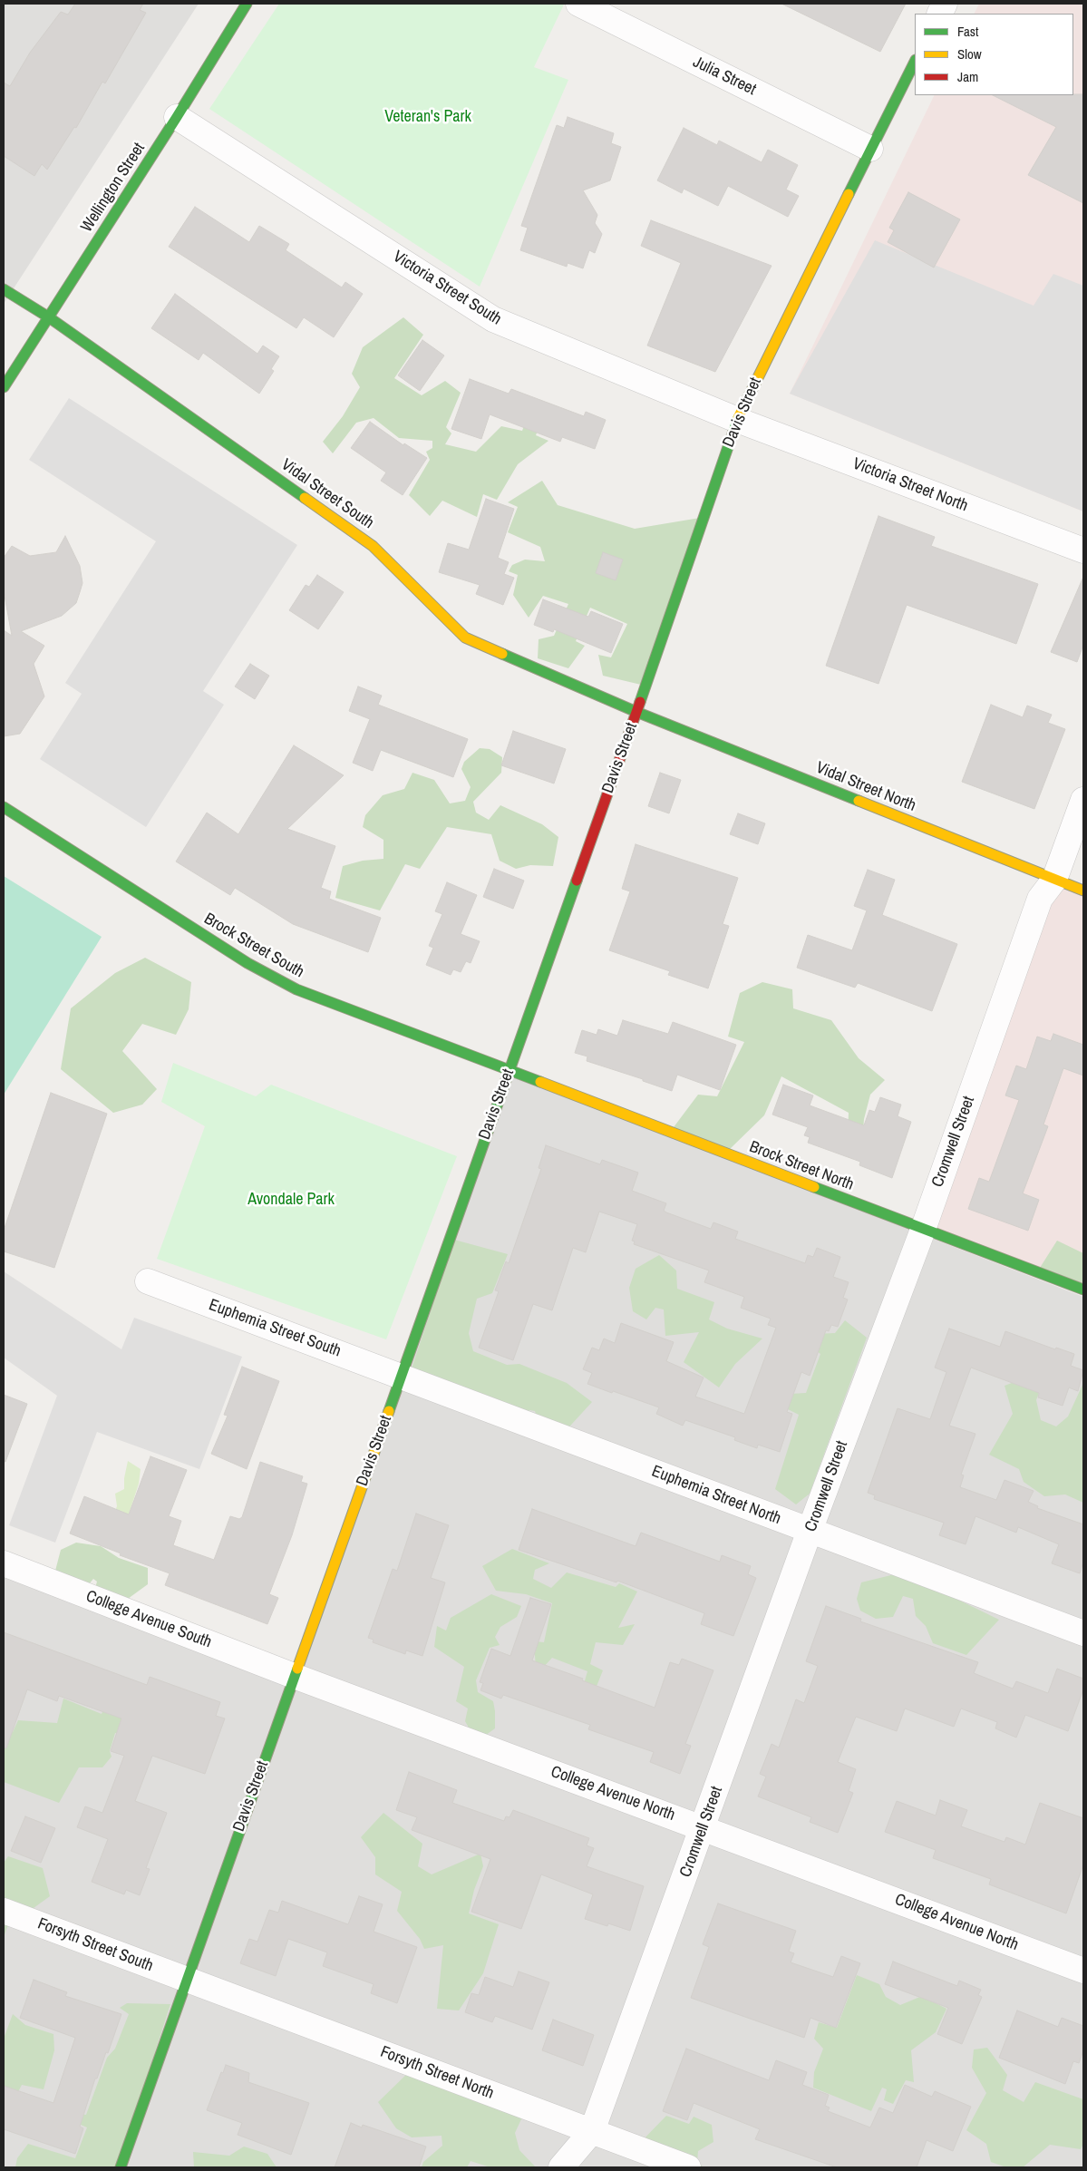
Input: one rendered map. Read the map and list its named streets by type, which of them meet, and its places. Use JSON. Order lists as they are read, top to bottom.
{
  "streets": {
    "street": [
      "Julia Street",
      "Wellington Street",
      "Victoria Street South",
      "Davis Street",
      "Victoria Street North",
      "Vidal Street South",
      "Vidal Street North",
      "Brock Street South",
      "Cromwell Street",
      "Brock Street North",
      "Euphemia Street South",
      "Euphemia Street North",
      "College Avenue South",
      "College Avenue North",
      "Forsyth Street South",
      "Forsyth Street North"
    ]
  },
  "crossings": [
    ["Julia Street", "Davis Street"],
    ["Wellington Street", "Victoria Street South"],
    ["Wellington Street", "Vidal Street South"],
    ["Victoria Street South", "Davis Street"],
    ["Victoria Street South", "Victoria Street North"],
    ["Davis Street", "Victoria Street North"],
    ["Davis Street", "Vidal Street South"],
    ["Davis Street", "Vidal Street North"],
    ["Davis Street", "Brock Street South"],
    ["Davis Street", "Brock Street North"],
    ["Davis Street", "Euphemia Street South"],
    ["Davis Street", "Euphemia Street North"],
    ["Davis Street", "College Avenue South"],
    ["Davis Street", "College Avenue North"],
    ["Davis Street", "Forsyth Street South"],
    ["Davis Street", "Forsyth Street North"],
    ["Vidal Street South", "Vidal Street North"],
    ["Vidal Street North", "Cromwell Street"],
    ["Brock Street South", "Brock Street North"],
    ["Cromwell Street", "Brock Street North"],
    ["Cromwell Street", "Euphemia Street North"],
    ["Cromwell Street", "College Avenue North"],
    ["Cromwell Street", "Forsyth Street North"],
    ["Euphemia Street South", "Euphemia Street North"],
    ["College Avenue South", "College Avenue North"],
    ["Forsyth Street South", "Forsyth Street North"]
  ],
  "parks": ["Veteran's Park", "Avondale Park"],
  "legend": ["Fast", "Slow", "Jam"]
}
